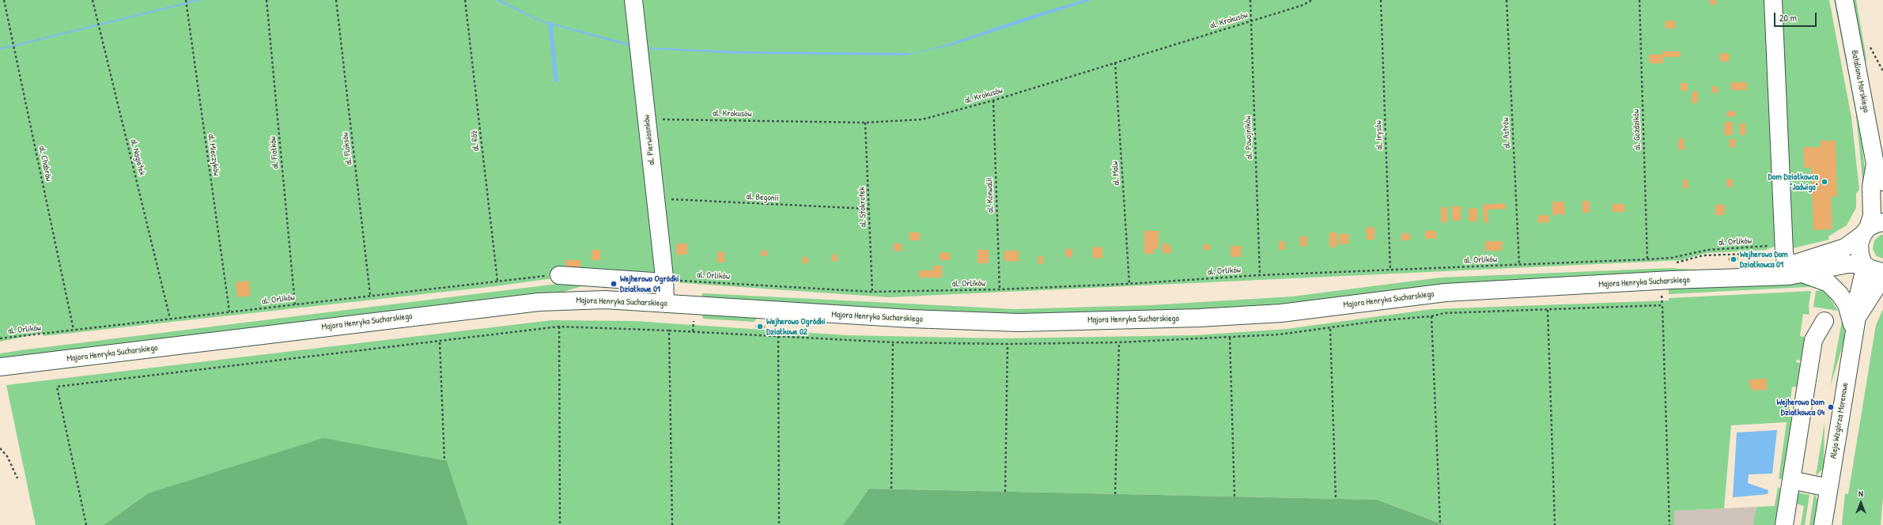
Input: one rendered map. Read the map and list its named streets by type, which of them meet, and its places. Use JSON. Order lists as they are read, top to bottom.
{
  "streets": {
    "street": [
      "Batalionu Morskiego",
      "al. Pierwiosnków",
      "Majora Henryka Sucharskiego",
      "Aleja Wzgórza Morenowe"
    ],
    "path": [
      "al. Krokusów",
      "al. Goździków",
      "al. Astrów",
      "al. Irysów",
      "al. Powojników",
      "al. Róż",
      "al. Floksów",
      "al. Fiołków",
      "al. Mieczyków",
      "al. Nagietek",
      "al. Chabrów",
      "al. Malw",
      "al. Konwalii",
      "al. Begonii",
      "al. Stokrotek",
      "al. Orlików"
    ]
  },
  "crossings": [
    ["al. Krokusów", "al. Powojników"],
    ["al. Krokusów", "al. Pierwiosnków"],
    ["al. Krokusów", "al. Malw"],
    ["al. Krokusów", "al. Konwalii"],
    ["al. Krokusów", "al. Stokrotek"],
    ["Batalionu Morskiego", "Majora Henryka Sucharskiego"],
    ["Batalionu Morskiego", "Aleja Wzgórza Morenowe"],
    ["al. Goździków", "al. Orlików"],
    ["al. Astrów", "al. Orlików"],
    ["al. Irysów", "al. Orlików"],
    ["al. Powojników", "al. Orlików"],
    ["al. Pierwiosnków", "al. Begonii"],
    ["al. Pierwiosnków", "al. Orlików"],
    ["al. Pierwiosnków", "Majora Henryka Sucharskiego"],
    ["al. Róż", "al. Orlików"],
    ["al. Floksów", "al. Orlików"],
    ["al. Fiołków", "al. Orlików"],
    ["al. Mieczyków", "al. Orlików"],
    ["al. Nagietek", "al. Orlików"],
    ["al. Chabrów", "al. Orlików"],
    ["al. Malw", "al. Orlików"],
    ["al. Konwalii", "al. Orlików"],
    ["al. Begonii", "al. Stokrotek"],
    ["al. Stokrotek", "al. Orlików"],
    ["al. Orlików", "Majora Henryka Sucharskiego"],
    ["Majora Henryka Sucharskiego", "Aleja Wzgórza Morenowe"]
  ],
  "places": [
    "Dom Działkowca \"Jadwiga\"",
    "Wejherowo Dom Działkowca 01",
    "Wejherowo Ogródki Działkowe 01",
    "Wejherowo Ogródki Działkowe 02",
    "Wejherowo Dom Działkowca 04"
  ],
  "scale_bar": "20 m",
  "north": "top"
}
